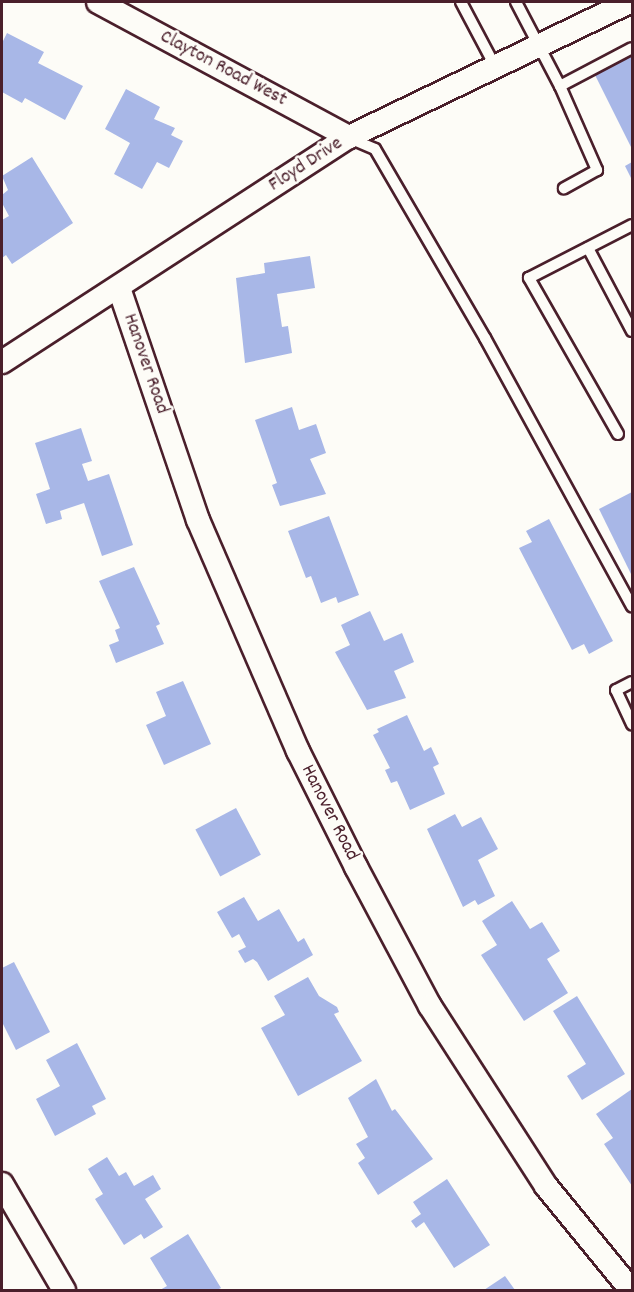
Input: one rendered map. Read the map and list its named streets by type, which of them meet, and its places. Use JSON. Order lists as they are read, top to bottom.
{
  "streets": {
    "street": ["Clayton Road West", "Floyd Drive", "Hanover Road"]
  },
  "crossings": [
    ["Clayton Road West", "Floyd Drive"],
    ["Floyd Drive", "Hanover Road"]
  ]
}
